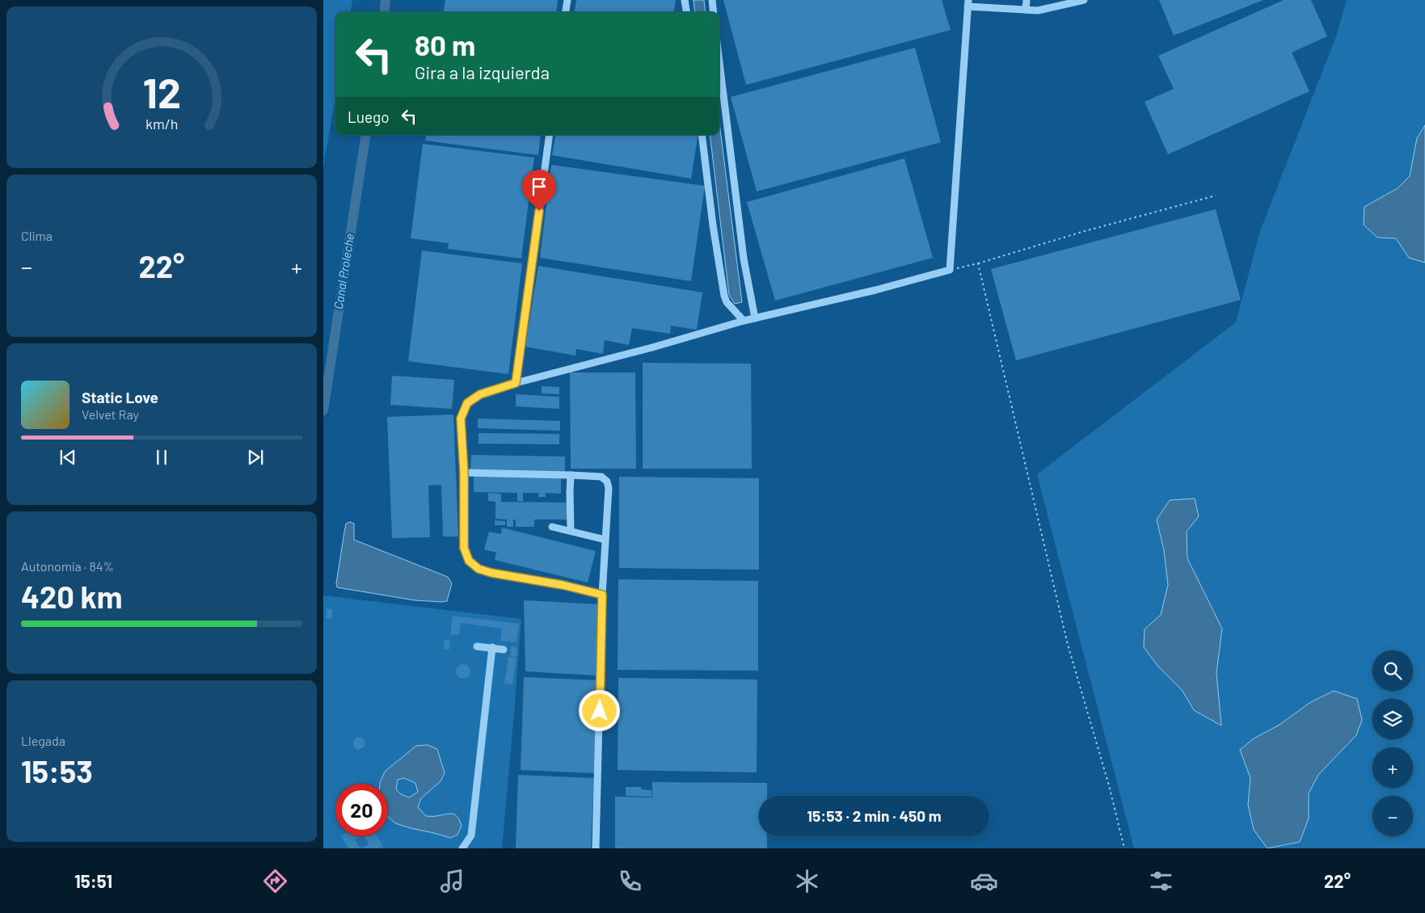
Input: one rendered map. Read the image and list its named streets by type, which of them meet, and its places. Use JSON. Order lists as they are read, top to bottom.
{
  "water": ["Canal Proleche"],
  "page": {
    "turn": ["80 m", "Gira a la izquierda"],
    "then": "Luego",
    "tile": [
      "Clima",
      ["Autonomía · 84%", "420 km"],
      ["Llegada", "15:53"]
    ],
    "heat": ["−", "22°", "+"],
    "song": ["Static Love", "Velvet Ray"],
    "map_buttons": ["+", "−"],
    "limit": "20",
    "trip": "15:53 · 2 min · 450 m",
    "tabs": ["15:51", "22°"],
    "gauge": ["12", "km/h"]
  }
}
